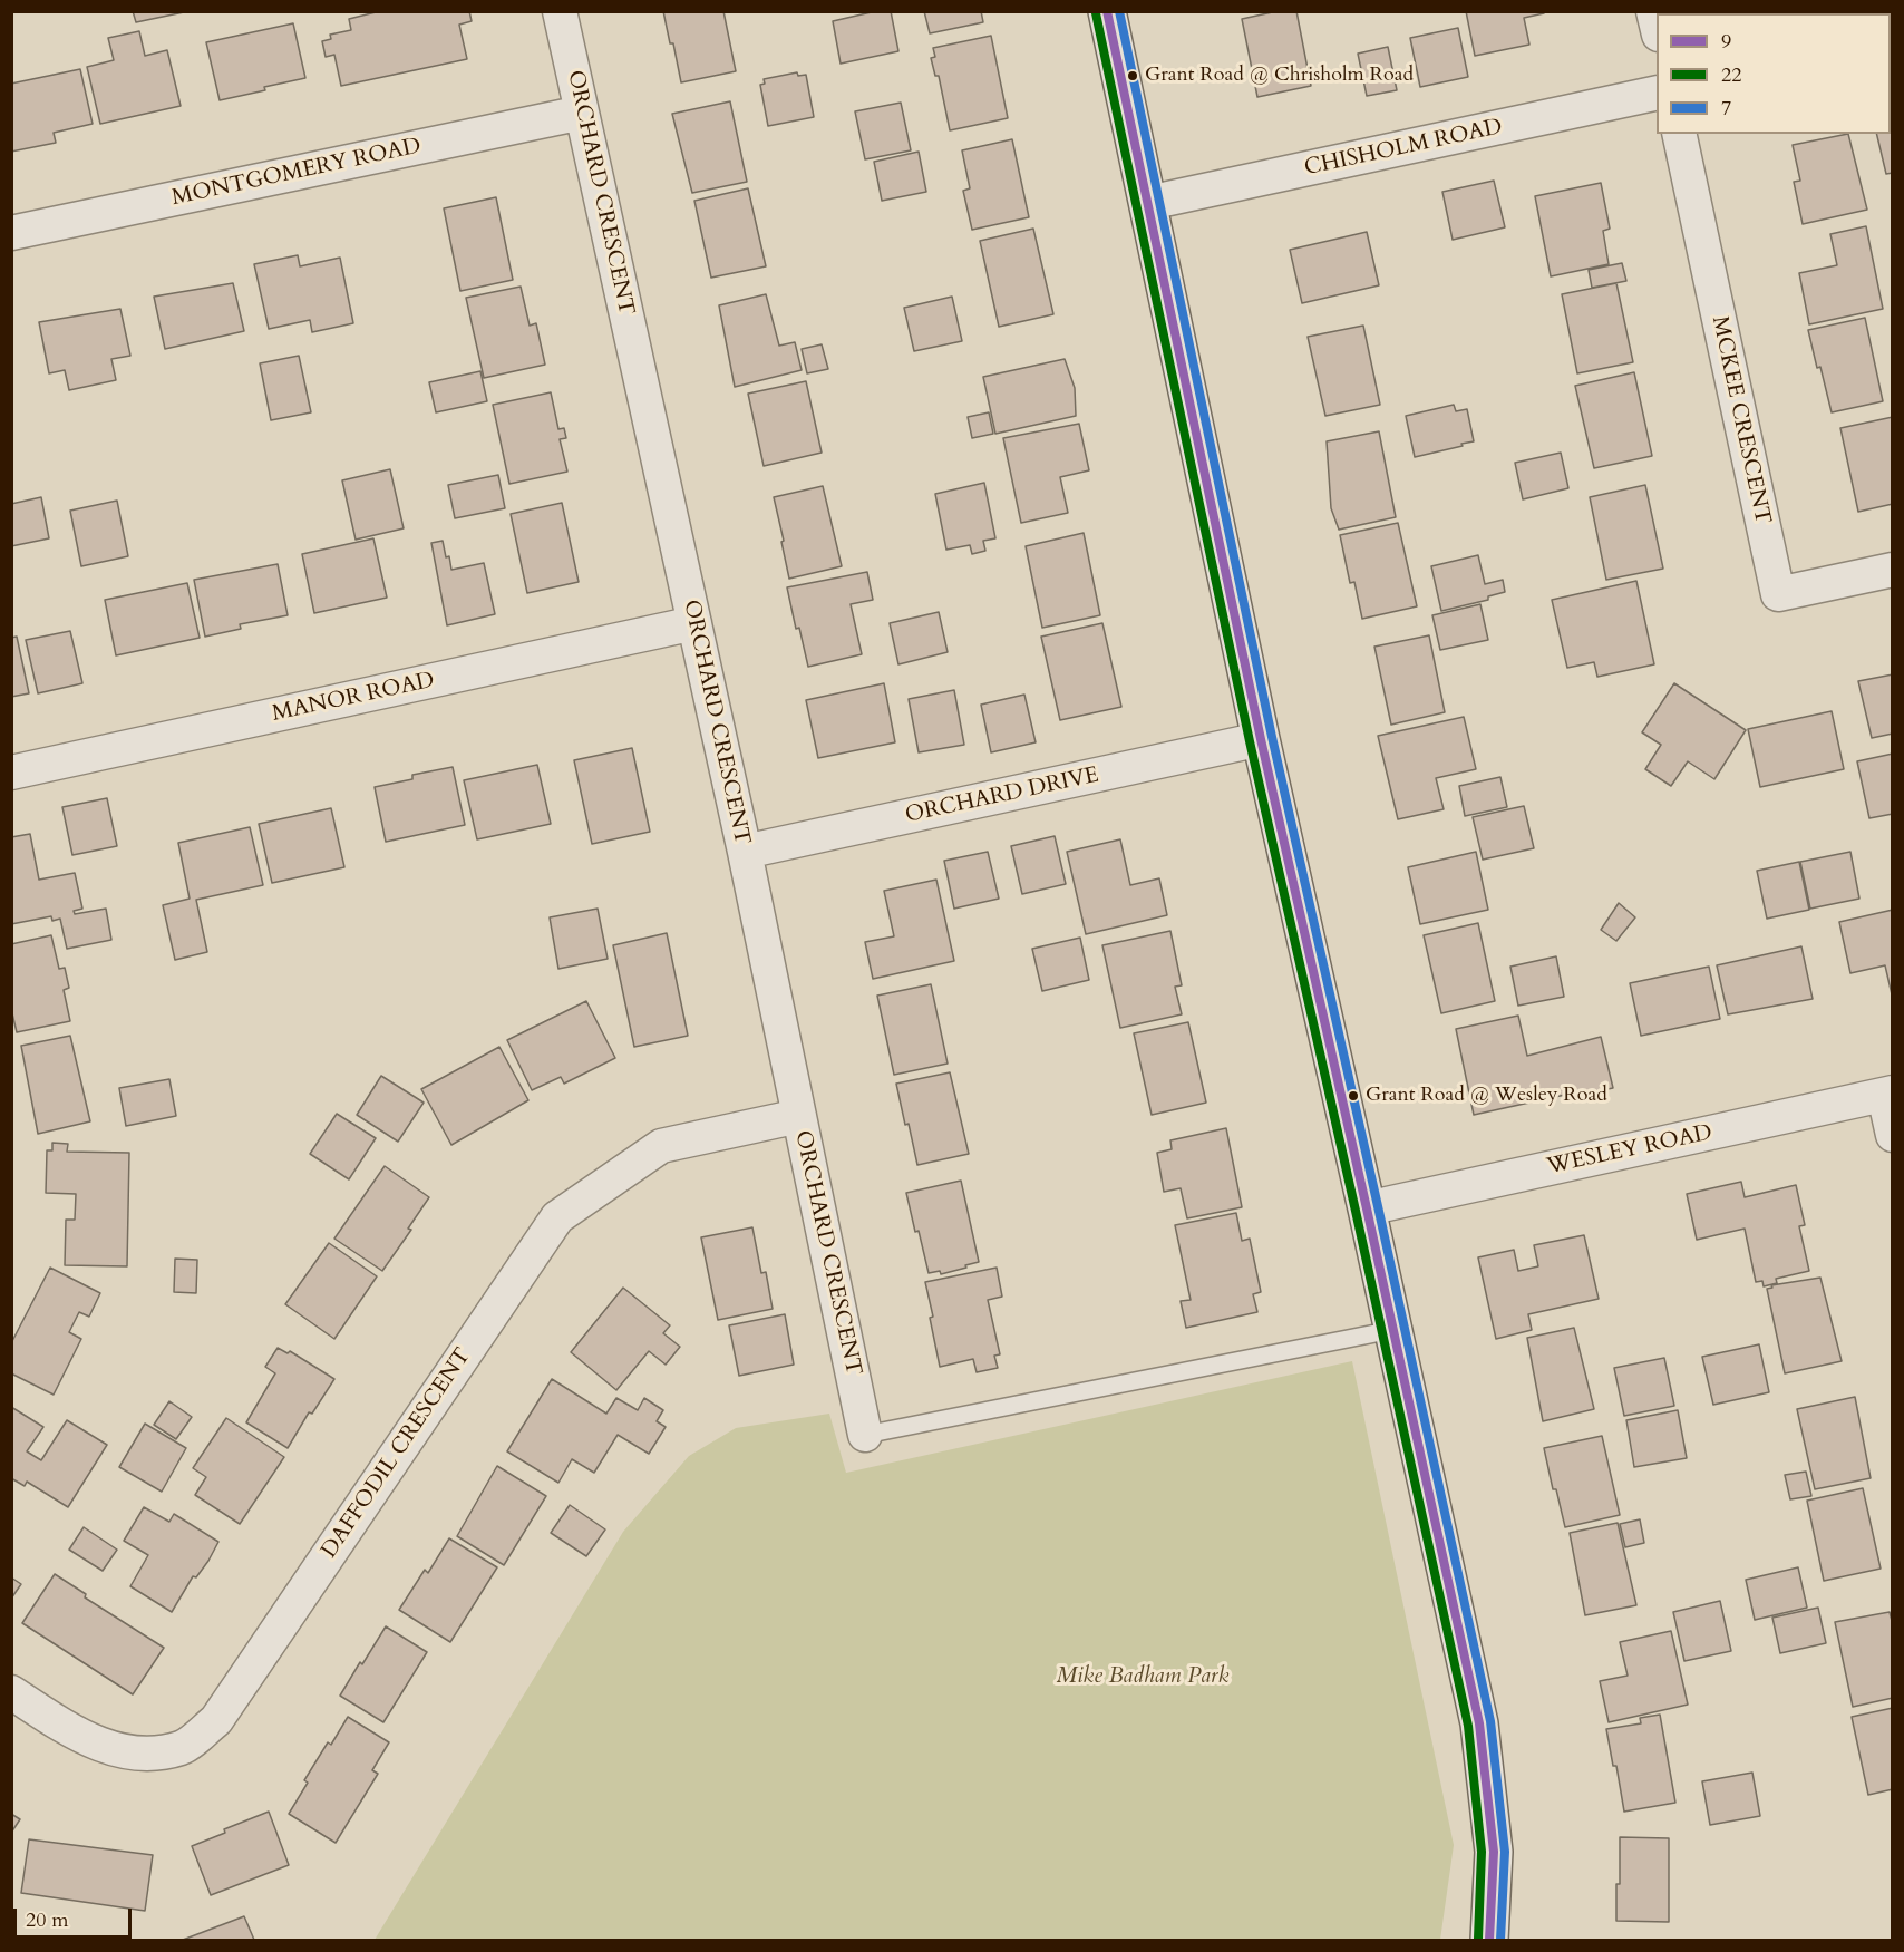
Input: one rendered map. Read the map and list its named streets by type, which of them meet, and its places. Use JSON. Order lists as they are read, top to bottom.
{
  "streets": {
    "street": [
      "CHISHOLM ROAD",
      "MONTGOMERY ROAD",
      "ORCHARD CRESCENT",
      "MCKEE CRESCENT",
      "MANOR ROAD",
      "ORCHARD DRIVE",
      "WESLEY ROAD",
      "DAFFODIL CRESCENT"
    ]
  },
  "crossings": [
    ["MONTGOMERY ROAD", "ORCHARD CRESCENT"],
    ["ORCHARD CRESCENT", "MANOR ROAD"],
    ["ORCHARD CRESCENT", "ORCHARD DRIVE"],
    ["ORCHARD CRESCENT", "DAFFODIL CRESCENT"]
  ],
  "parks": ["Mike Badham Park"],
  "places": ["Grant Road @ Chrisholm Road", "Grant Road @ Wesley Road"],
  "lines": ["transit line 9", "transit line 7", "transit line 22"],
  "legend": ["9", "22", "7"],
  "scale_bar": "20 m"
}
